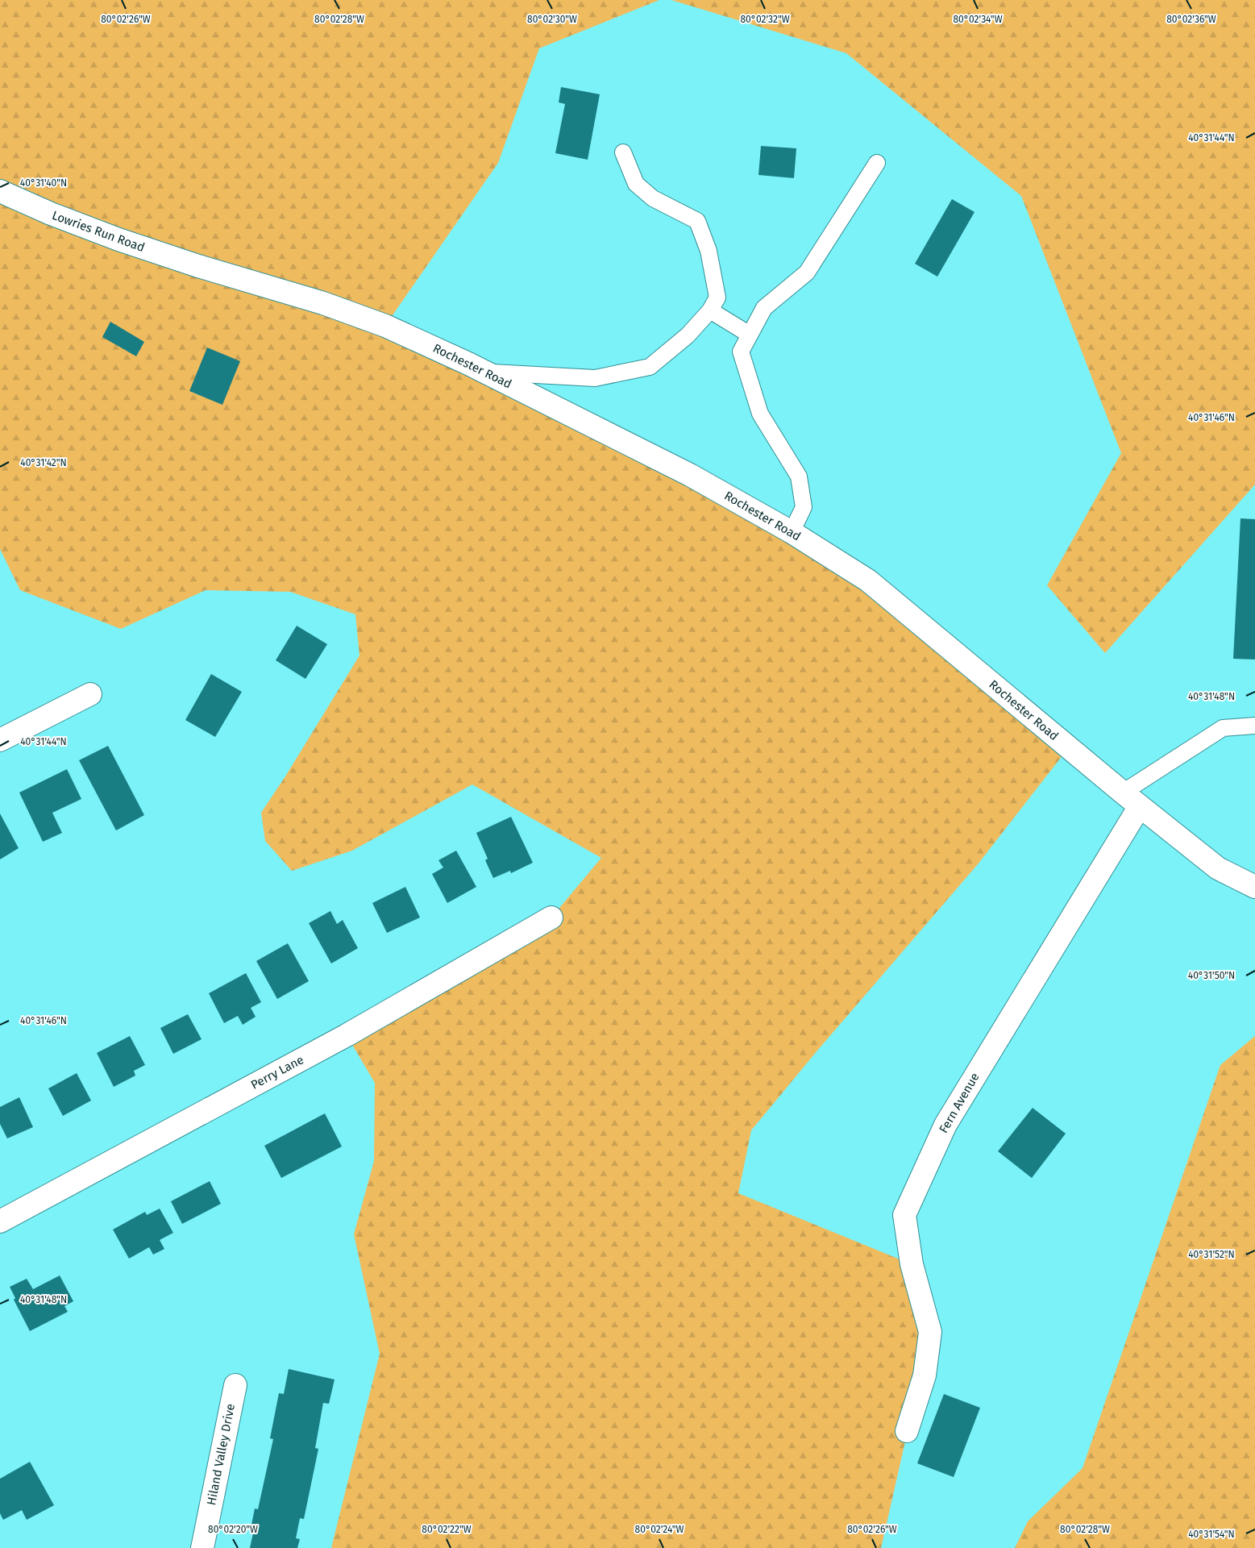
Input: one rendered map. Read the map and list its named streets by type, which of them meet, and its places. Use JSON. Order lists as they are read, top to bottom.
{
  "streets": {
    "street": [
      "Lowries Run Road",
      "Rochester Road",
      "Perry Lane",
      "Fern Avenue",
      "Hiland Valley Drive"
    ]
  },
  "crossings": [
    ["Lowries Run Road", "Rochester Road"],
    ["Rochester Road", "Fern Avenue"]
  ],
  "coordinates": [
    "80°02'26\"W",
    "80°02'28\"W",
    "80°02'30\"W",
    "80°02'32\"W",
    "80°02'34\"W",
    "80°02'36\"W",
    "40°31'44\"N",
    "40°31'40\"N",
    "40°31'46\"N",
    "40°31'42\"N",
    "40°31'48\"N",
    "40°31'50\"N",
    "40°31'52\"N",
    "80°02'20\"W",
    "80°02'22\"W",
    "80°02'24\"W",
    "40°31'54\"N"
  ]
}
